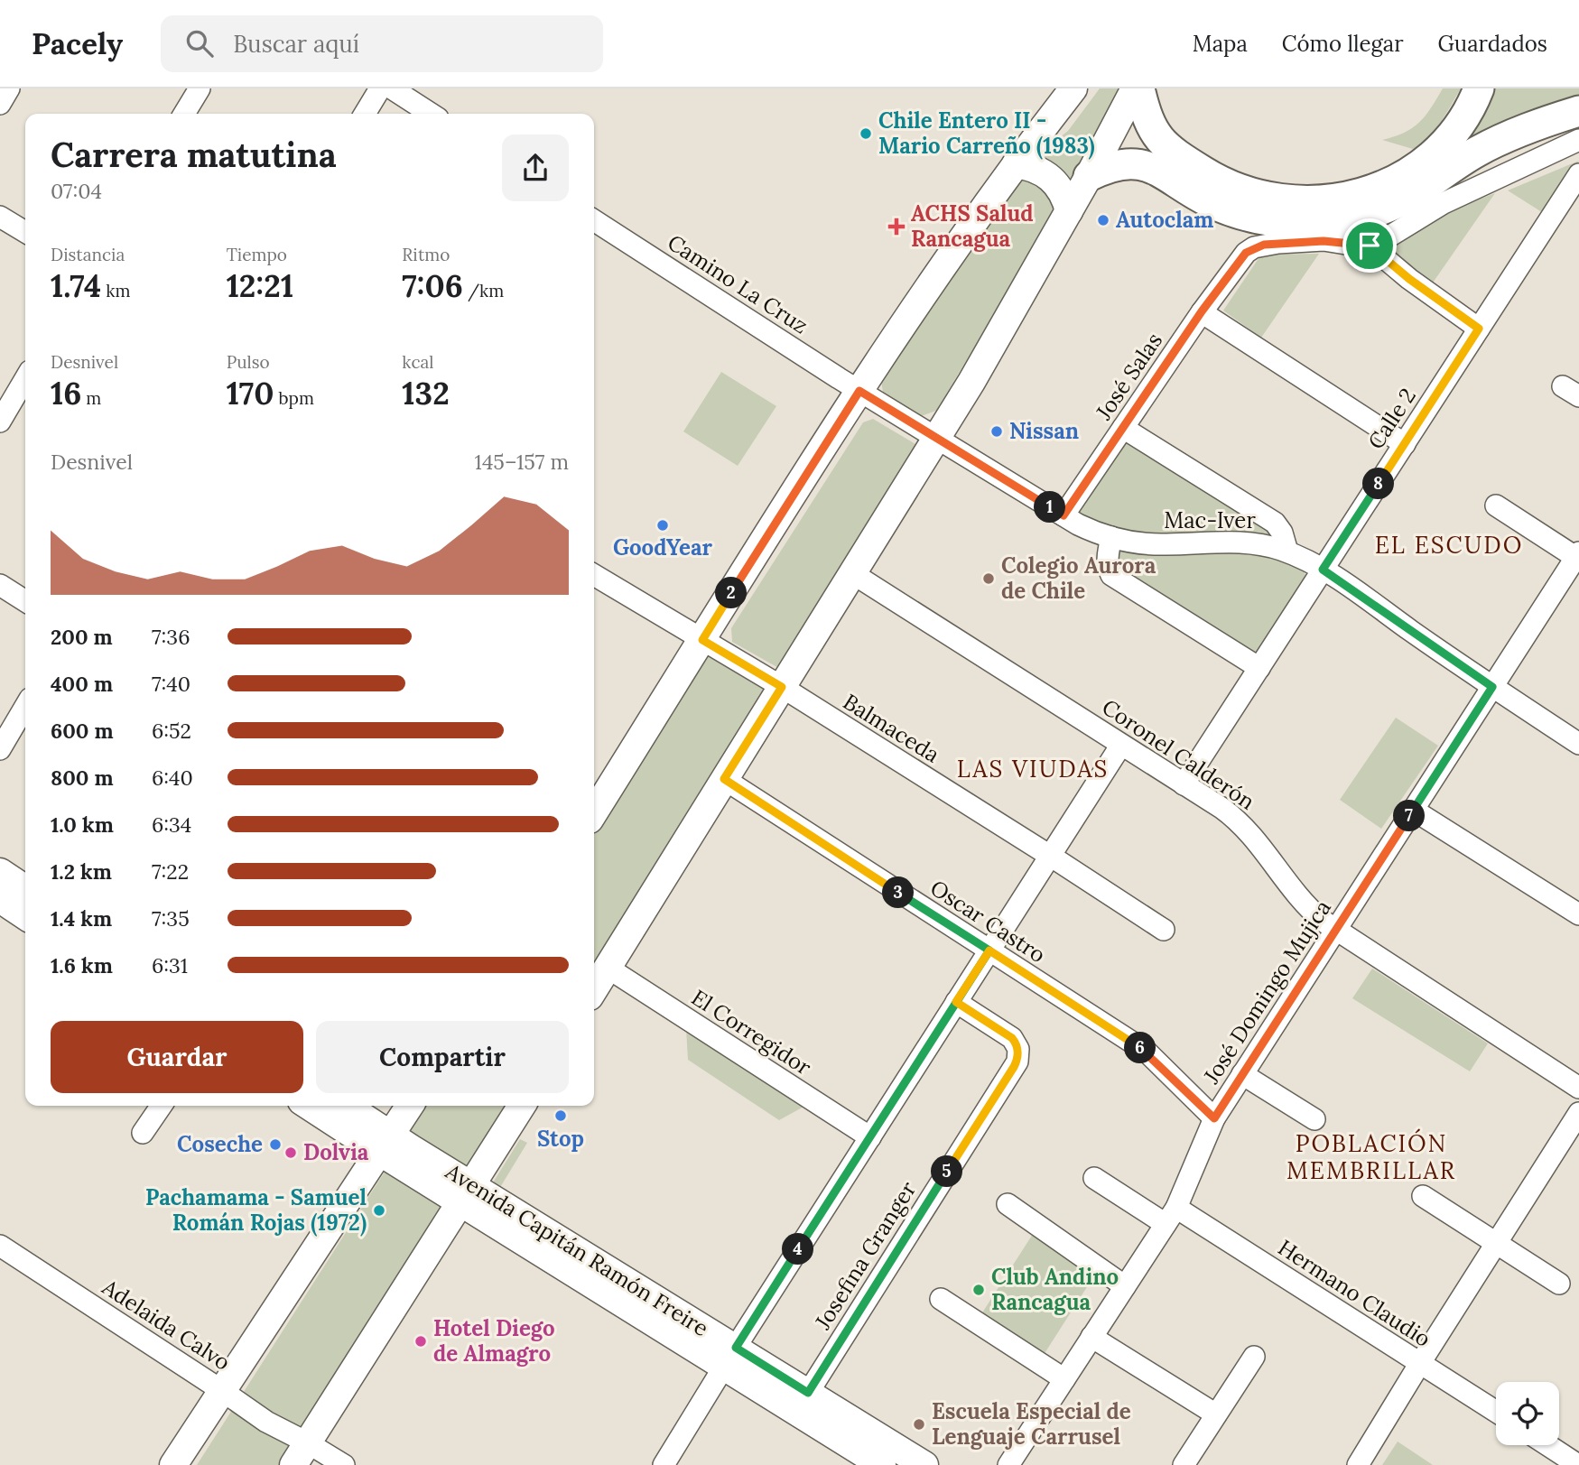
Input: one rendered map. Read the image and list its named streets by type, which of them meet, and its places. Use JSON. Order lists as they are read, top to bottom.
{
  "streets": {
    "main road": ["Avenida Capitán Ramón Freire"],
    "street": [
      "Camino La Cruz",
      "José Salas",
      "Calle 2",
      "Mac-Iver",
      "Balmaceda",
      "Coronel Calderón",
      "Oscar Castro",
      "José Domingo Mujica",
      "El Corregidor",
      "Josefina Granger",
      "Hermano Claudio",
      "Adelaida Calvo"
    ]
  },
  "crossings": [
    ["Camino La Cruz", "Mac-Iver"],
    ["José Salas", "Mac-Iver"],
    ["Calle 2", "Mac-Iver"],
    ["Calle 2", "Coronel Calderón"],
    ["Mac-Iver", "José Domingo Mujica"],
    ["Coronel Calderón", "José Domingo Mujica"],
    ["Oscar Castro", "José Domingo Mujica"],
    ["José Domingo Mujica", "Hermano Claudio"],
    ["Avenida Capitán Ramón Freire", "Josefina Granger"]
  ],
  "districts": ["EL ESCUDO", "LAS VIUDAS", "POBLACIÓN MEMBRILLAR"],
  "places": {
    "other": [
      "Chile Entero II - Mario Carreño (1983)",
      "Autoclam",
      "Nissan",
      "GoodYear",
      "Colegio Aurora de Chile",
      "Stop",
      "Coseche",
      "Dolvia",
      "Pachamama - Samuel Román Rojas (1972)",
      "Club Andino Rancagua",
      "Hotel Diego de Almagro",
      "Escuela Especial de Lenguaje Carrusel"
    ],
    "health": ["ACHS Salud Rancagua"]
  },
  "page": {
    "header": "Pacely",
    "search": "Buscar aquí",
    "nav": ["Mapa", "Cómo llegar", "Guardados"],
    "heading": ["Carrera matutina", "07:04"],
    "stats": [
      ["Distancia", "1.74 km"],
      ["Tiempo", "12:21"],
      ["Ritmo", "7:06 /km"],
      ["Desnivel", "16 m"],
      ["Pulso", "170 bpm"],
      ["kcal", "132"]
    ],
    "chart": ["Desnivel", "145–157 m"],
    "pins": [
      "8",
      "1",
      "2",
      "7",
      "3",
      "6",
      "5",
      "4"
    ],
    "list": [
      {
        "name": "200 m",
        "note": "7:36"
      },
      {
        "name": "400 m",
        "note": "7:40"
      },
      {
        "name": "600 m",
        "note": "6:52"
      },
      {
        "name": "800 m",
        "note": "6:40"
      },
      {
        "name": "1.0 km",
        "note": "6:34"
      },
      {
        "name": "1.2 km",
        "note": "7:22"
      },
      {
        "name": "1.4 km",
        "note": "7:35"
      },
      {
        "name": "1.6 km",
        "note": "6:31"
      }
    ],
    "buttons": ["Guardar", "Compartir"]
  }
}
